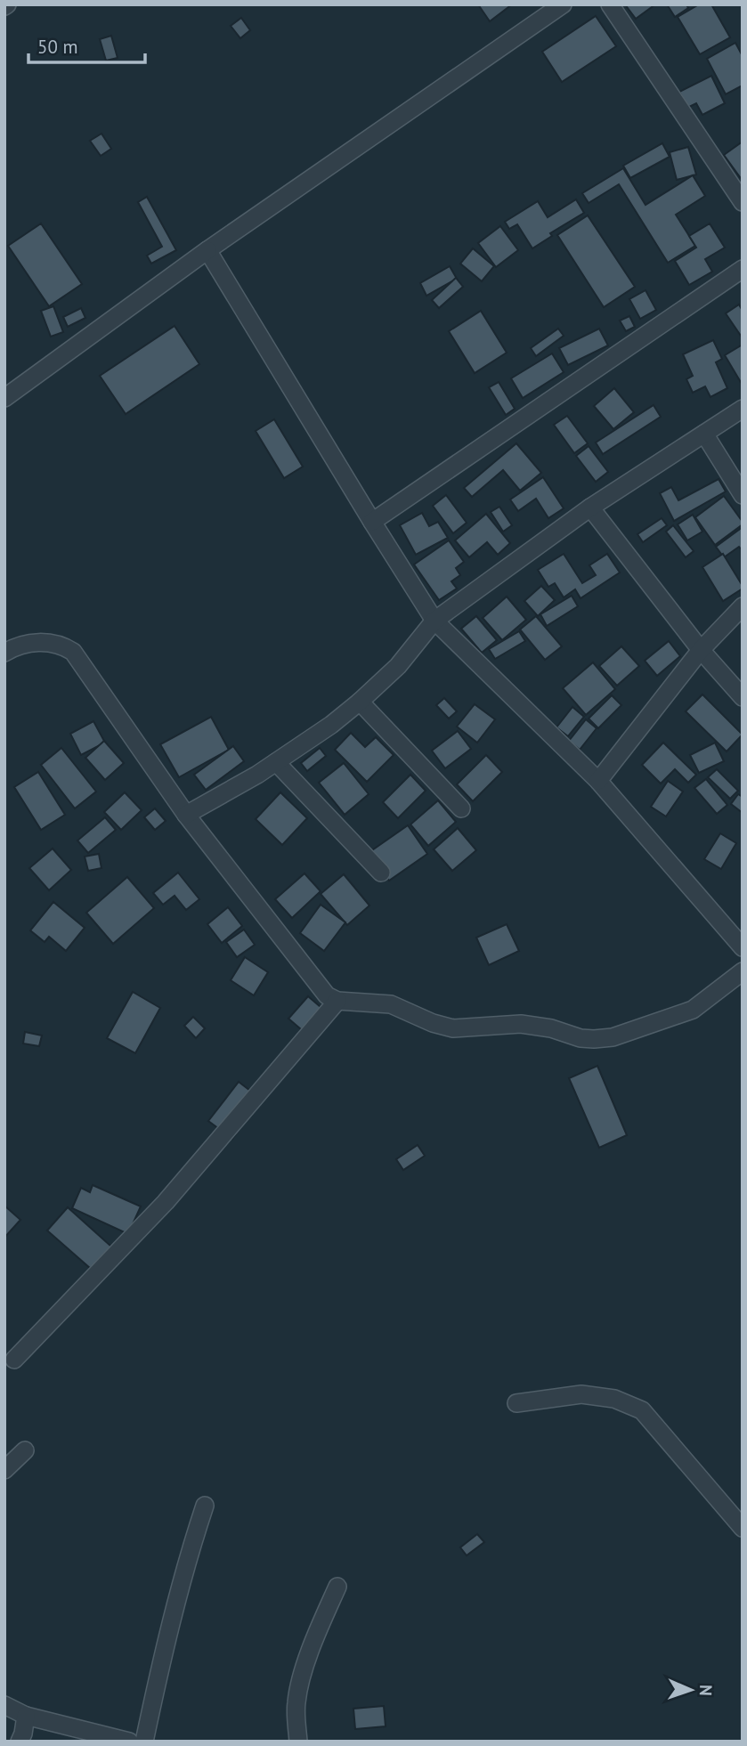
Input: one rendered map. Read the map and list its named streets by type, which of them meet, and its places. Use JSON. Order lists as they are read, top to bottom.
{
  "scale_bar": "50 m",
  "north": "right"
}
